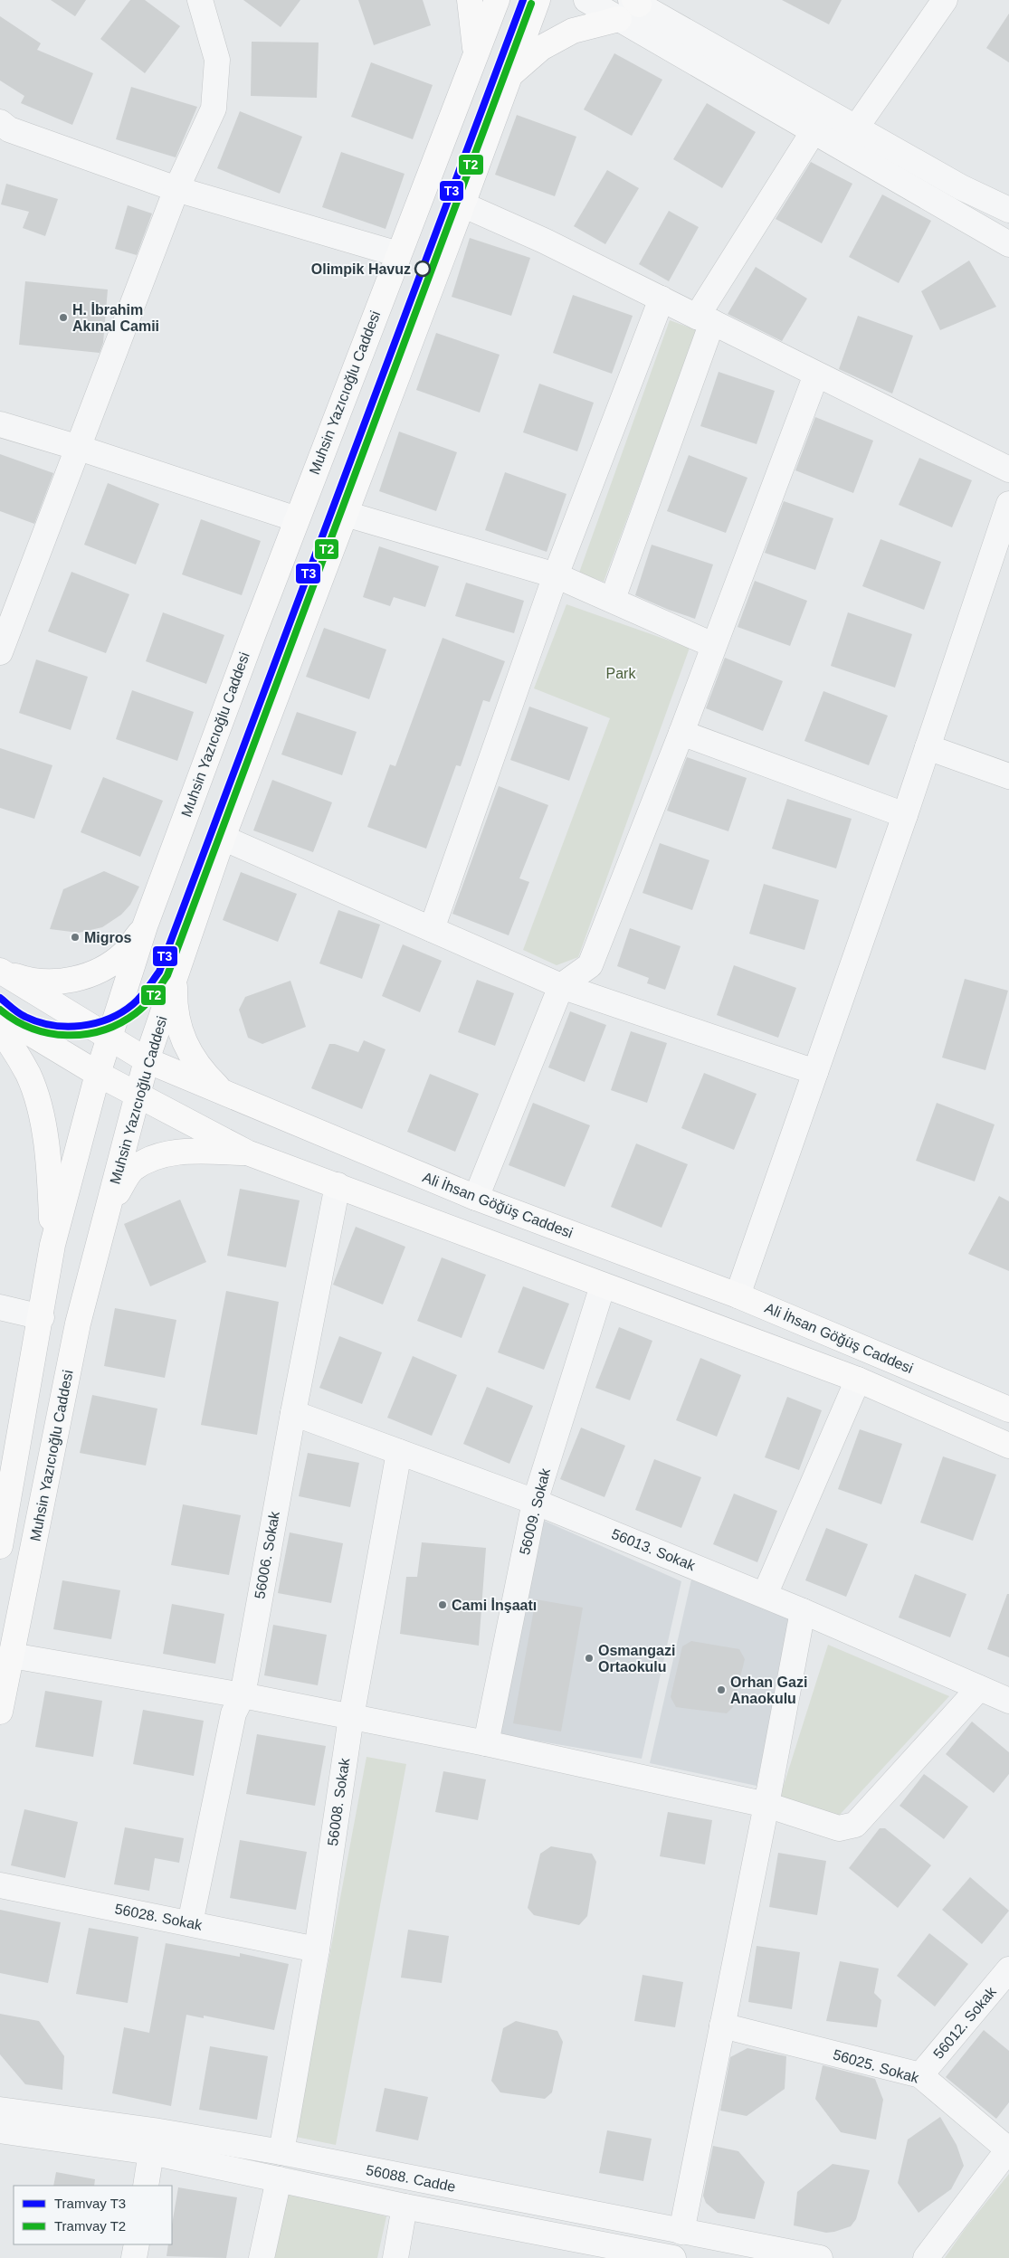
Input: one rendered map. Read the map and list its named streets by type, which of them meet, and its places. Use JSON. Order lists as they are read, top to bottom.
{
  "streets": {
    "main road": ["Muhsin Yazıcıoğlu Caddesi", "Ali İhsan Göğüş Caddesi"],
    "street": [
      "56009. Sokak",
      "56013. Sokak",
      "56006. Sokak",
      "56008. Sokak",
      "56028. Sokak",
      "56012. Sokak",
      "56025. Sokak",
      "56088. Cadde"
    ]
  },
  "crossings": [
    ["Muhsin Yazıcıoğlu Caddesi", "Ali İhsan Göğüş Caddesi"],
    ["56009. Sokak", "56013. Sokak"],
    ["56013. Sokak", "56006. Sokak"],
    ["56013. Sokak", "56008. Sokak"],
    ["56006. Sokak", "56028. Sokak"],
    ["56008. Sokak", "56028. Sokak"],
    ["56008. Sokak", "56088. Cadde"],
    ["56012. Sokak", "56025. Sokak"]
  ],
  "parks": ["Park"],
  "places": [
    "Olimpik Havuz",
    "H. İbrahim Akınal Camii",
    "Migros",
    "Cami İnşaatı",
    "Osmangazi Ortaokulu",
    "Orhan Gazi Anaokulu"
  ],
  "lines": ["tram line T3", "tram line T2"],
  "legend": ["Tramvay T3", "Tramvay T2"]
}
